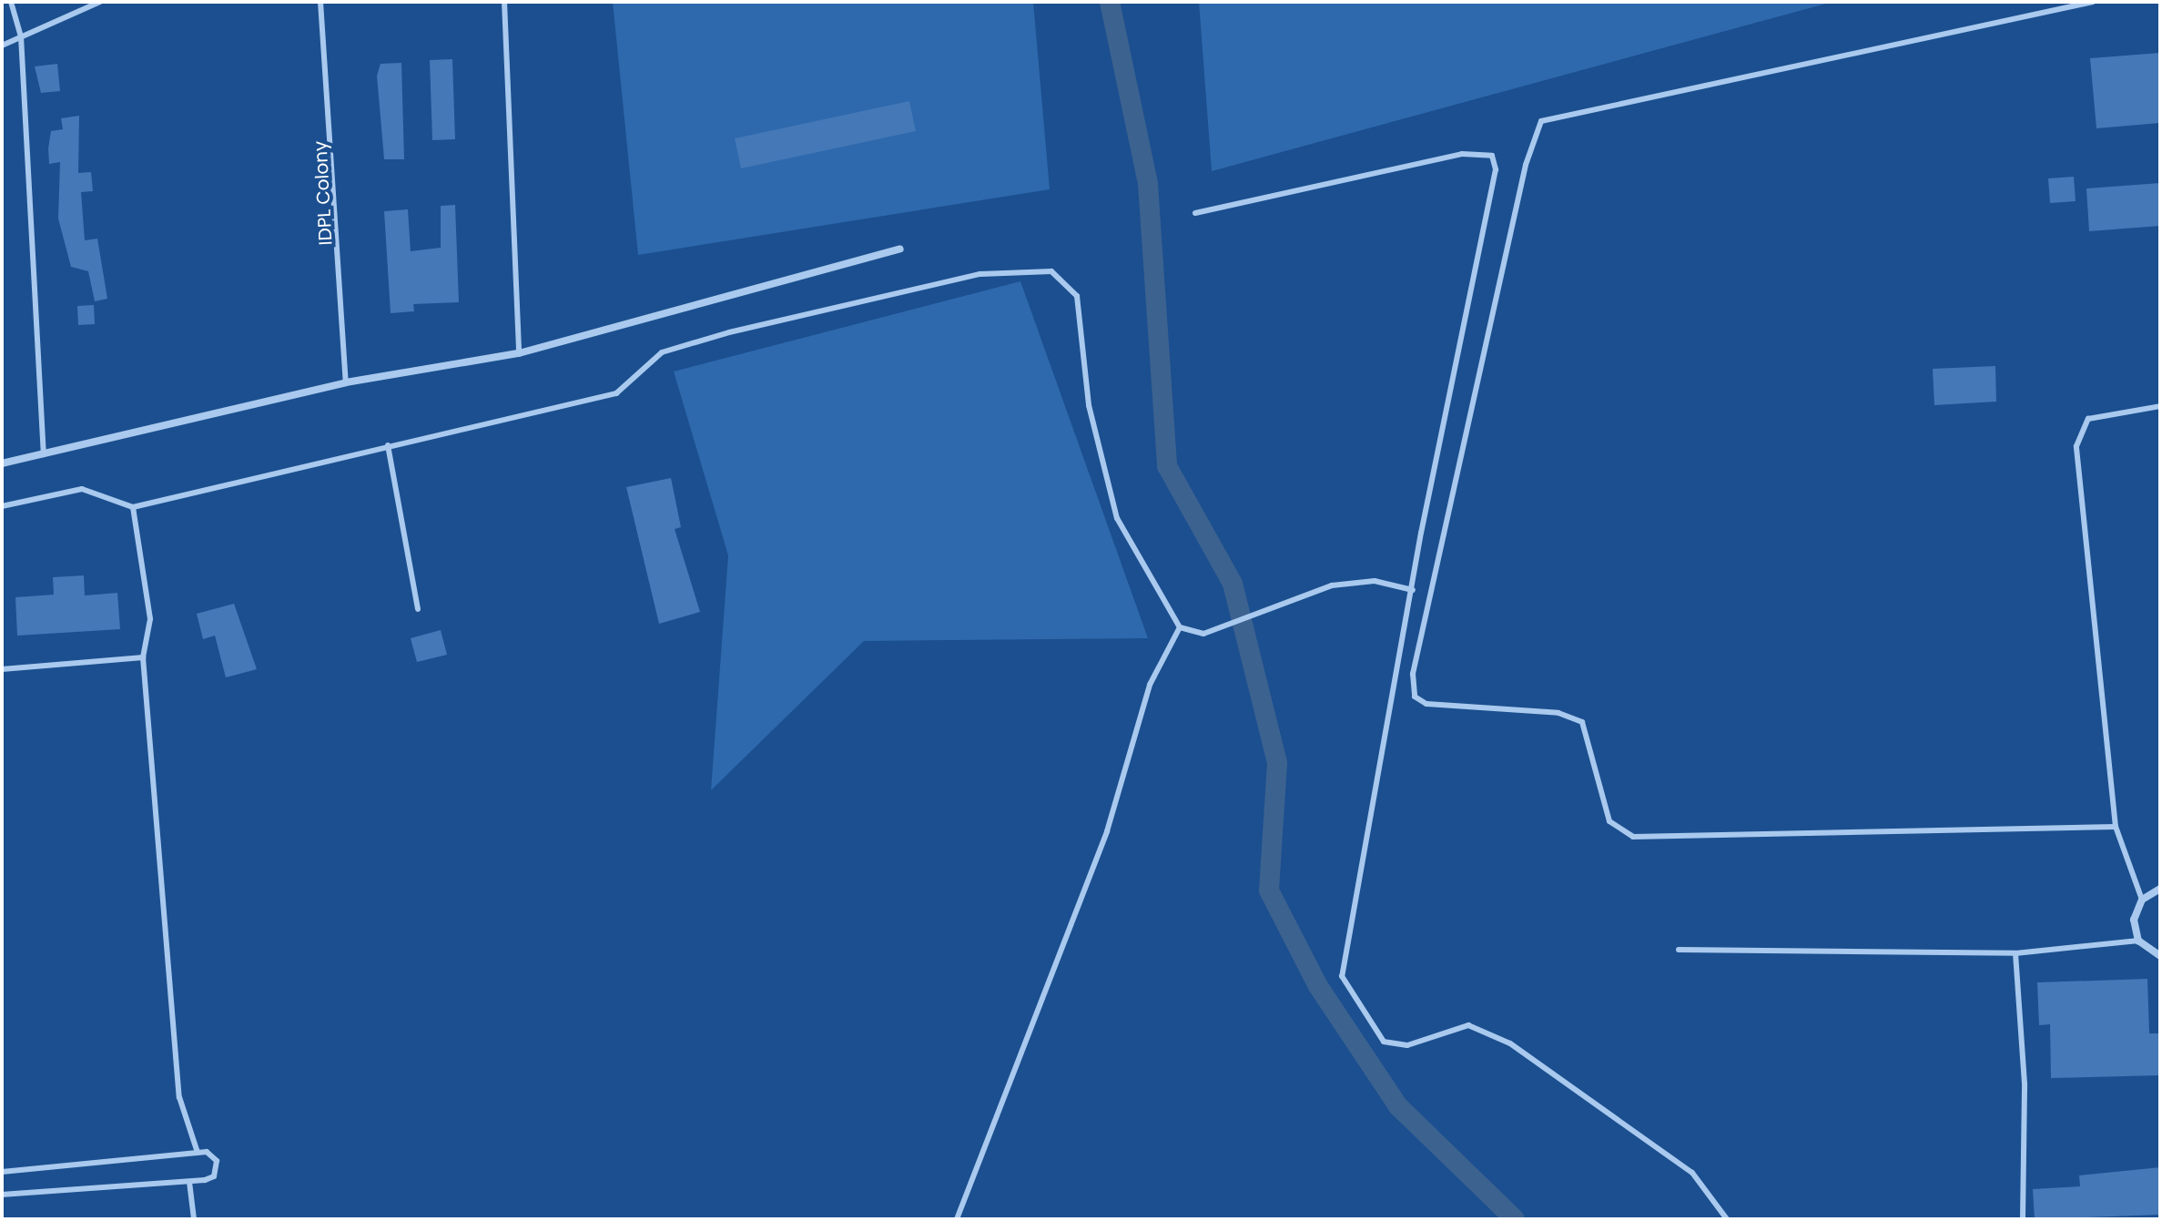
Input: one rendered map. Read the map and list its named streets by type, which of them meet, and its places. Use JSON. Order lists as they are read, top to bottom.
{
  "streets": {
    "lane": ["IDPL Colony"]
  }
}
